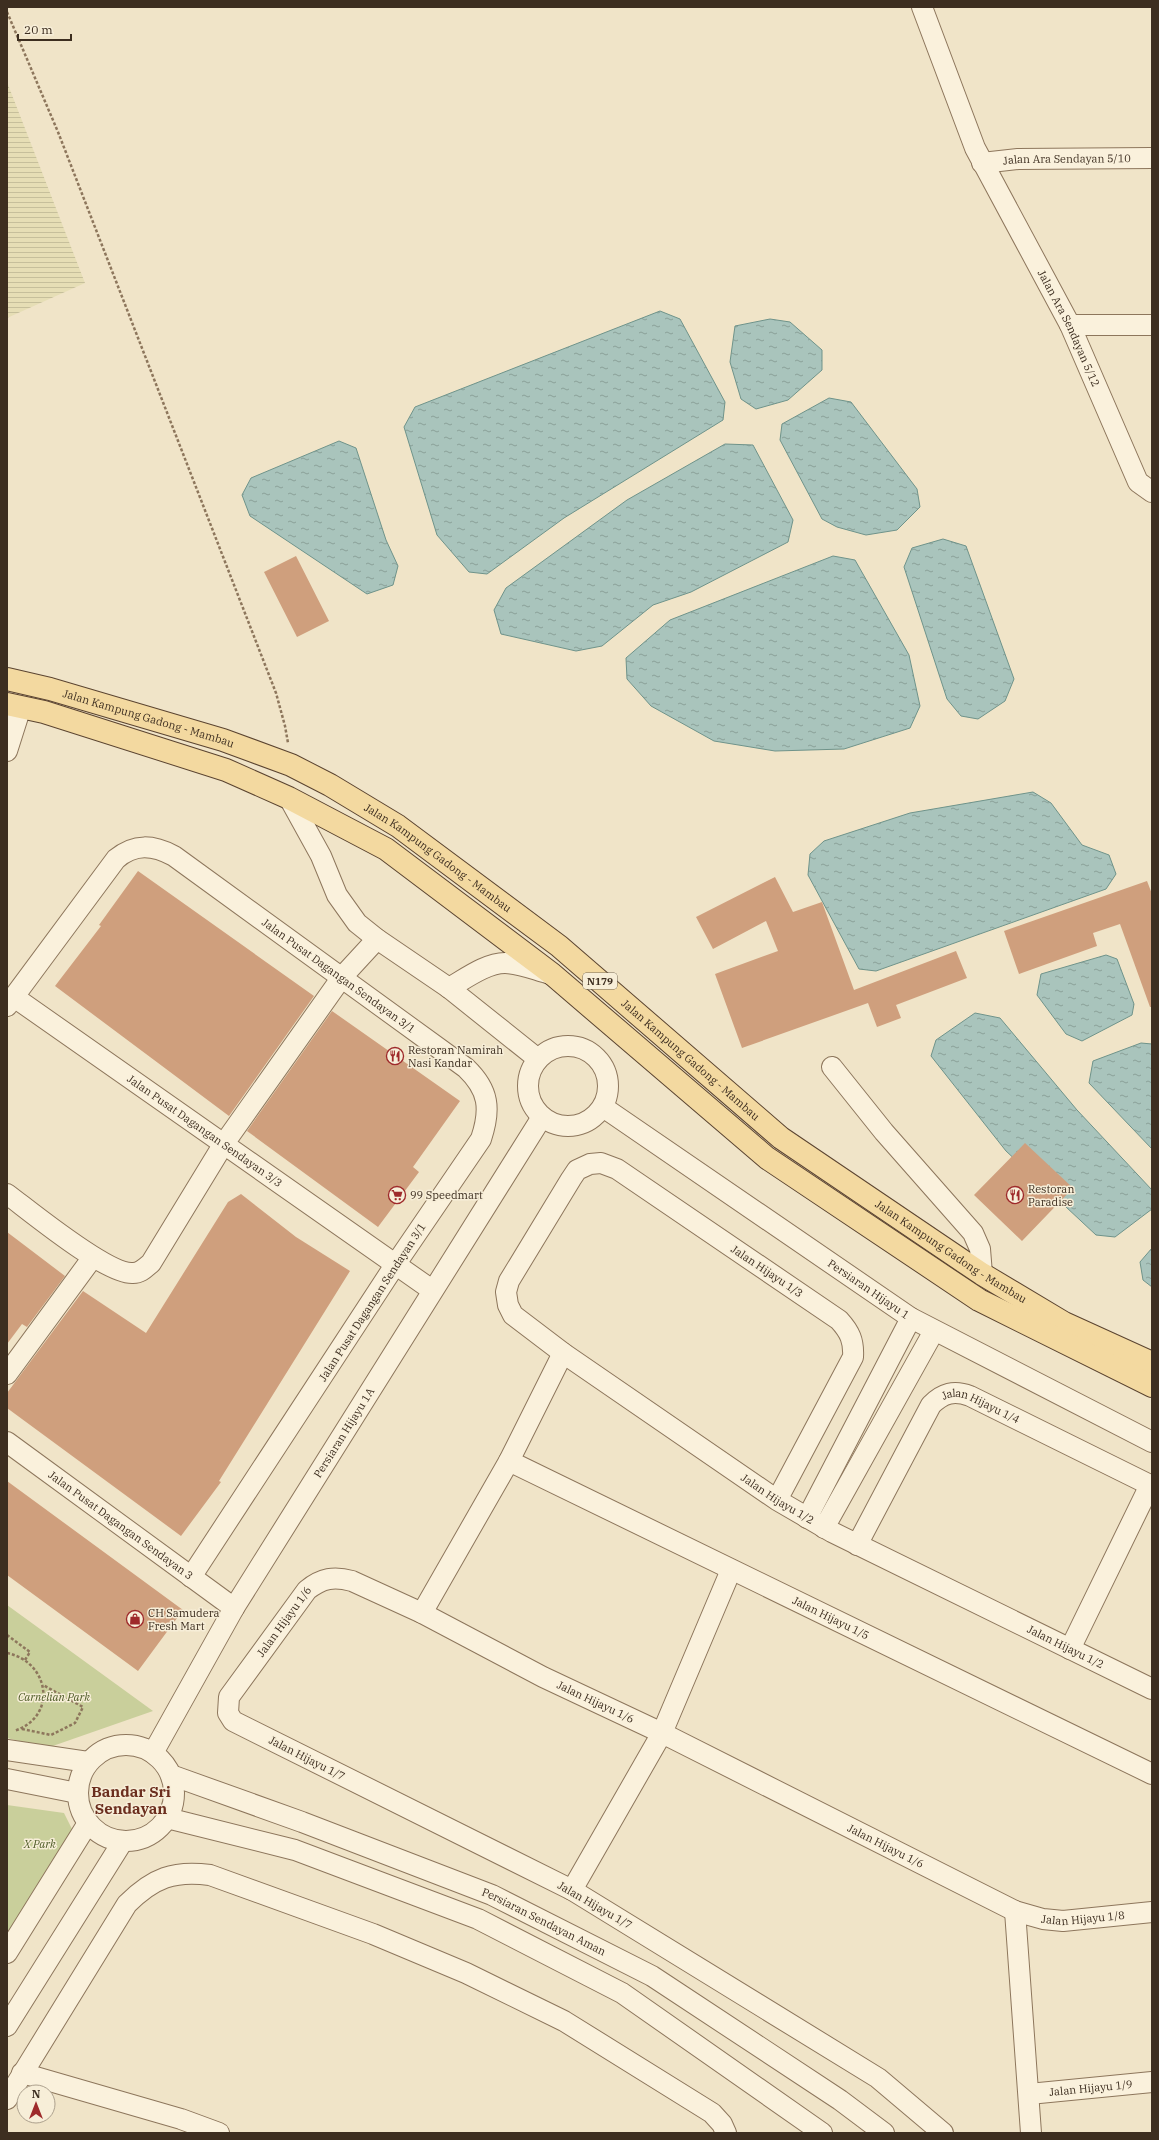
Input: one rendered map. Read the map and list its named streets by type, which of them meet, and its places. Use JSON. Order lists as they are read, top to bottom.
{
  "streets": {
    "main road": ["Jalan Kampung Gadong - Mambau", "N179"],
    "street": [
      "Jalan Ara Sendayan 5/10",
      "Jalan Ara Sendayan 5/12",
      "Jalan Pusat Dagangan Sendayan 3/1",
      "Jalan Pusat Dagangan Sendayan 3/3",
      "Jalan Hijayu 1/3",
      "Persiaran Hijayu 1",
      "Jalan Hijayu 1/4",
      "Persiaran Hijayu 1A",
      "Jalan Hijayu 1/2",
      "Jalan Pusat Dagangan Sendayan 3",
      "Jalan Hijayu 1/5",
      "Jalan Hijayu 1/6",
      "Jalan Hijayu 1/7",
      "Jalan Hijayu 1/8",
      "Persiaran Sendayan Aman",
      "Jalan Hijayu 1/9"
    ]
  },
  "crossings": [
    ["Jalan Ara Sendayan 5/10", "Jalan Ara Sendayan 5/12"],
    ["Jalan Pusat Dagangan Sendayan 3/1", "Jalan Pusat Dagangan Sendayan 3/3"],
    ["Jalan Pusat Dagangan Sendayan 3/1", "Jalan Pusat Dagangan Sendayan 3"],
    ["Jalan Pusat Dagangan Sendayan 3/3", "Persiaran Hijayu 1A"],
    ["Jalan Hijayu 1/3", "Jalan Hijayu 1/2"],
    ["Persiaran Hijayu 1", "Persiaran Hijayu 1A"],
    ["Jalan Hijayu 1/4", "Jalan Hijayu 1/2"],
    ["Persiaran Hijayu 1A", "Jalan Pusat Dagangan Sendayan 3"],
    ["Persiaran Hijayu 1A", "Persiaran Sendayan Aman"],
    ["Jalan Hijayu 1/6", "Jalan Hijayu 1/7"],
    ["Jalan Hijayu 1/6", "Jalan Hijayu 1/8"]
  ],
  "districts": ["Bandar Sri Sendayan"],
  "parks": ["Carnelian Park", "X Park"],
  "places": {
    "restaurant": ["Restoran Namirah Nasi Kandar", "Restoran Paradise"],
    "supermarket": ["99 Speedmart"],
    "shop": ["CH Samudera Fresh Mart"]
  },
  "scale_bar": "20 m",
  "north": "top"
}
